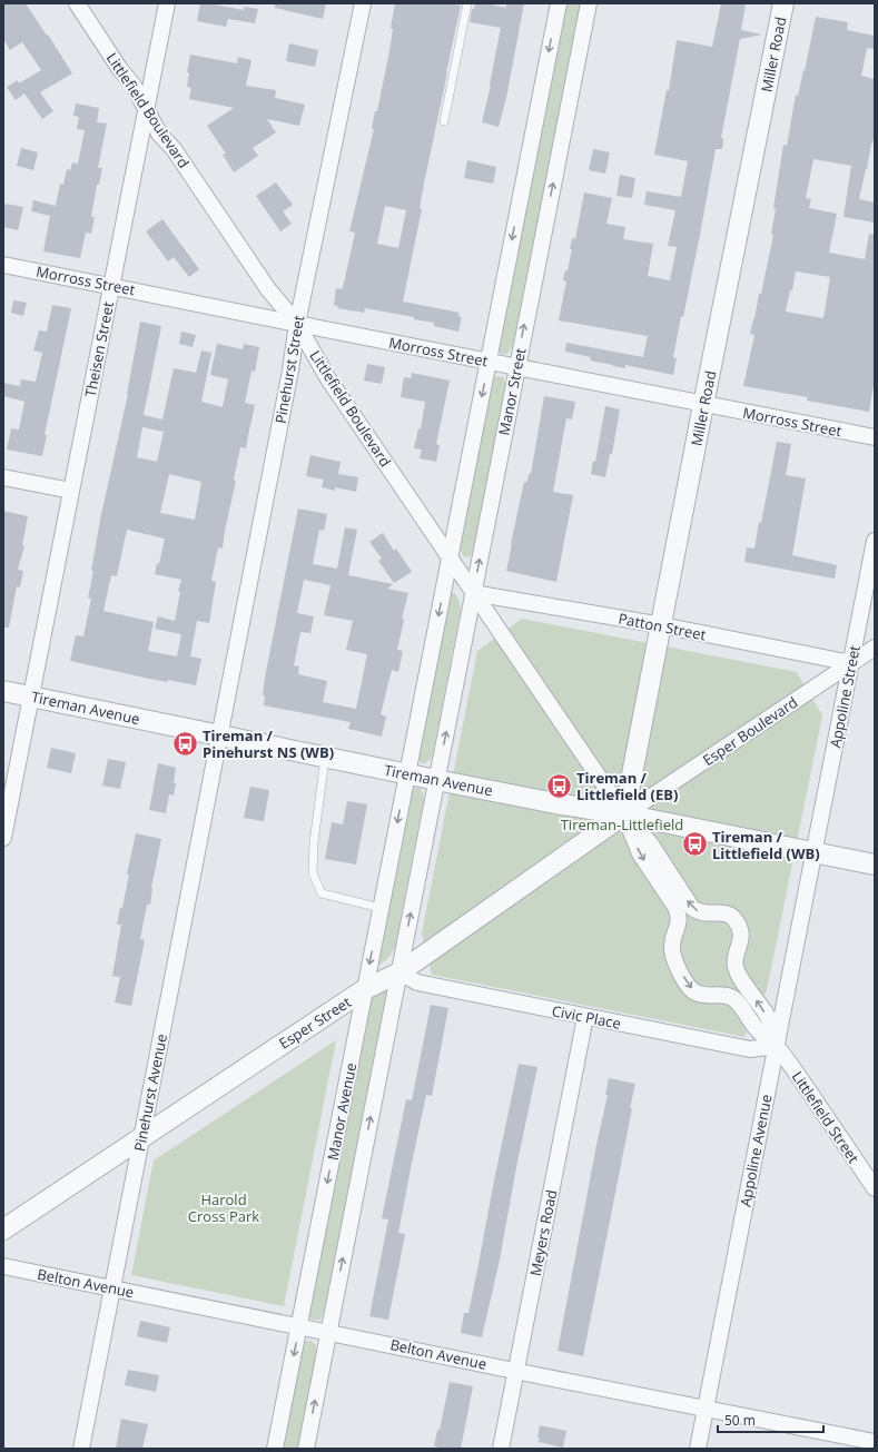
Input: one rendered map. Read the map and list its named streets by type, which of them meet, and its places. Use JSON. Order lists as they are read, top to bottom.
{
  "streets": {
    "street": [
      "Miller Road",
      "Littlefield Boulevard",
      "Morross Street",
      "Theisen Street",
      "Pinehurst Street",
      "Manor Street",
      "Patton Street",
      "Appoline Street",
      "Tireman Avenue",
      "Esper Boulevard",
      "Civic Place",
      "Esper Street",
      "Pinehurst Avenue",
      "Manor Avenue",
      "Littlefield Street",
      "Appoline Avenue",
      "Meyers Road",
      "Belton Avenue"
    ]
  },
  "crossings": [
    ["Miller Road", "Littlefield Boulevard"],
    ["Miller Road", "Morross Street"],
    ["Miller Road", "Patton Street"],
    ["Miller Road", "Tireman Avenue"],
    ["Miller Road", "Esper Boulevard"],
    ["Miller Road", "Esper Street"],
    ["Miller Road", "Littlefield Street"],
    ["Littlefield Boulevard", "Morross Street"],
    ["Littlefield Boulevard", "Theisen Street"],
    ["Littlefield Boulevard", "Pinehurst Street"],
    ["Littlefield Boulevard", "Manor Street"],
    ["Littlefield Boulevard", "Patton Street"],
    ["Littlefield Boulevard", "Tireman Avenue"],
    ["Littlefield Boulevard", "Esper Boulevard"],
    ["Littlefield Boulevard", "Esper Street"],
    ["Littlefield Boulevard", "Littlefield Street"],
    ["Morross Street", "Theisen Street"],
    ["Morross Street", "Pinehurst Street"],
    ["Morross Street", "Manor Street"],
    ["Theisen Street", "Tireman Avenue"],
    ["Pinehurst Street", "Tireman Avenue"],
    ["Pinehurst Street", "Pinehurst Avenue"],
    ["Manor Street", "Patton Street"],
    ["Manor Street", "Tireman Avenue"],
    ["Manor Street", "Manor Avenue"],
    ["Patton Street", "Appoline Street"],
    ["Patton Street", "Esper Boulevard"],
    ["Appoline Street", "Tireman Avenue"],
    ["Appoline Street", "Esper Boulevard"],
    ["Appoline Street", "Appoline Avenue"],
    ["Tireman Avenue", "Esper Boulevard"],
    ["Tireman Avenue", "Esper Street"],
    ["Tireman Avenue", "Pinehurst Avenue"],
    ["Tireman Avenue", "Manor Avenue"],
    ["Tireman Avenue", "Littlefield Street"],
    ["Tireman Avenue", "Appoline Avenue"],
    ["Esper Boulevard", "Esper Street"],
    ["Esper Boulevard", "Littlefield Street"],
    ["Civic Place", "Esper Street"],
    ["Civic Place", "Manor Avenue"],
    ["Civic Place", "Littlefield Street"],
    ["Civic Place", "Appoline Avenue"],
    ["Civic Place", "Meyers Road"],
    ["Esper Street", "Pinehurst Avenue"],
    ["Esper Street", "Manor Avenue"],
    ["Esper Street", "Littlefield Street"],
    ["Pinehurst Avenue", "Belton Avenue"],
    ["Manor Avenue", "Belton Avenue"],
    ["Littlefield Street", "Appoline Avenue"],
    ["Appoline Avenue", "Belton Avenue"],
    ["Meyers Road", "Belton Avenue"]
  ],
  "parks": ["Tireman-Littlefield", "Harold Cross Park"],
  "places": {
    "bus stop": ["Tireman / Pinehurst NS (WB)", "Tireman / Littlefield (EB)", "Tireman / Littlefield (WB)"]
  },
  "scale_bar": "50 m"
}
